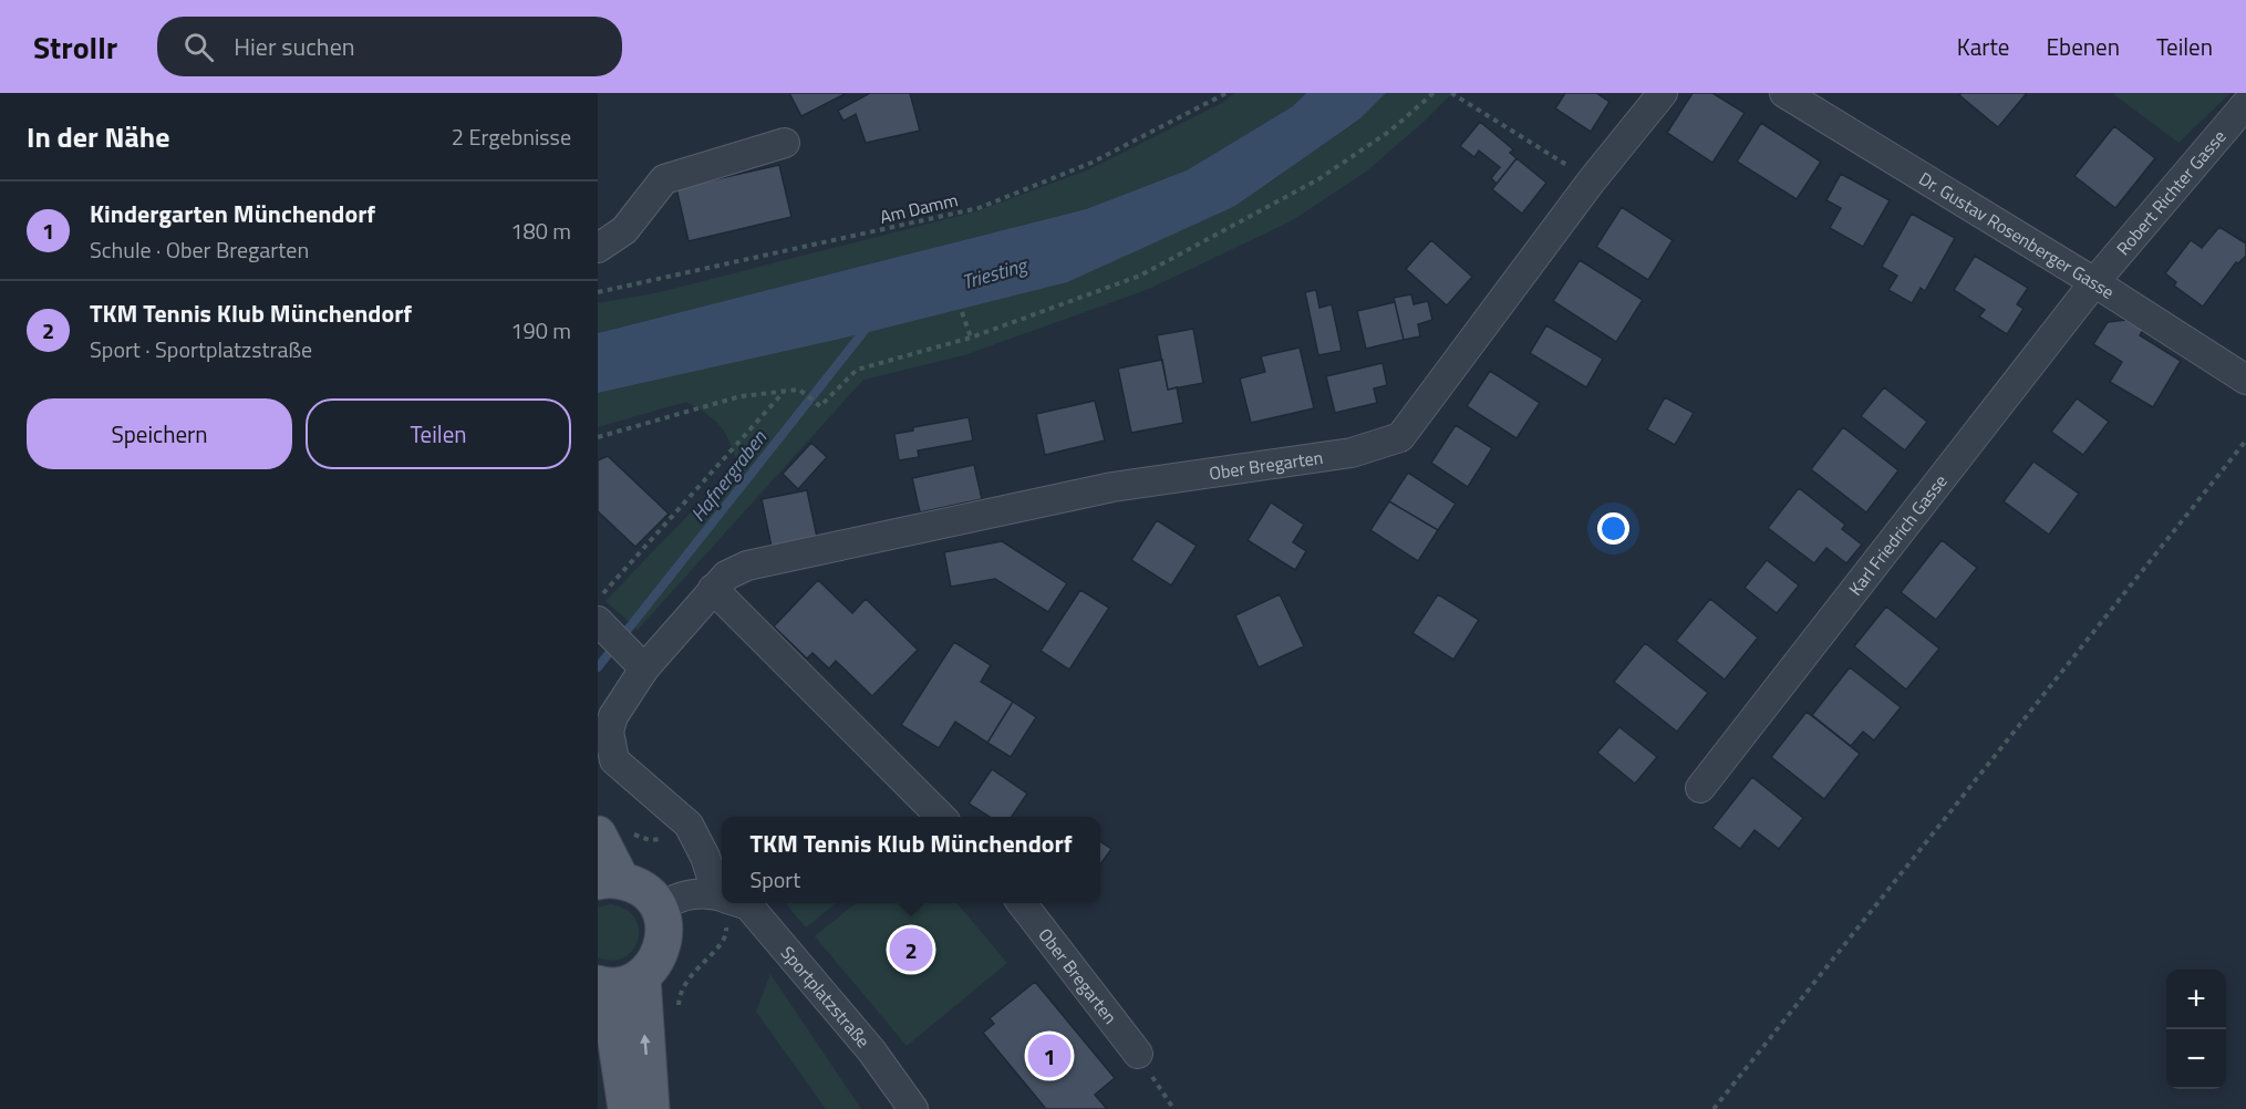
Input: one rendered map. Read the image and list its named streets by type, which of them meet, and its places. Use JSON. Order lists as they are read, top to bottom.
{
  "streets": {
    "street": [
      "Robert Richter Gasse",
      "Dr. Gustav Rosenberger Gasse",
      "Ober Bregarten",
      "Karl Friedrich Gasse",
      "Sportplatzstraße"
    ],
    "path": ["Am Damm"]
  },
  "crossings": [
    ["Robert Richter Gasse", "Dr. Gustav Rosenberger Gasse"],
    ["Robert Richter Gasse", "Karl Friedrich Gasse"],
    ["Dr. Gustav Rosenberger Gasse", "Karl Friedrich Gasse"]
  ],
  "water": ["Triesting", "Hafnergraben"],
  "page": {
    "header": "Strollr",
    "search": "Hier suchen",
    "nav": ["Karte", "Ebenen", "Teilen"],
    "heading": ["In der Nähe", "2 Ergebnisse"],
    "list": [
      {
        "mark": "1",
        "name": "Kindergarten Münchendorf",
        "note": "Schule · Ober Bregarten",
        "value": "180 m"
      },
      {
        "mark": "2",
        "name": "TKM Tennis Klub Münchendorf",
        "note": "Sport · Sportplatzstraße",
        "value": "190 m"
      }
    ],
    "buttons": ["Speichern", "Teilen"],
    "popup": ["TKM Tennis Klub Münchendorf", "Sport"],
    "pins": ["2", "1"],
    "map_buttons": ["+", "−"]
  }
}
